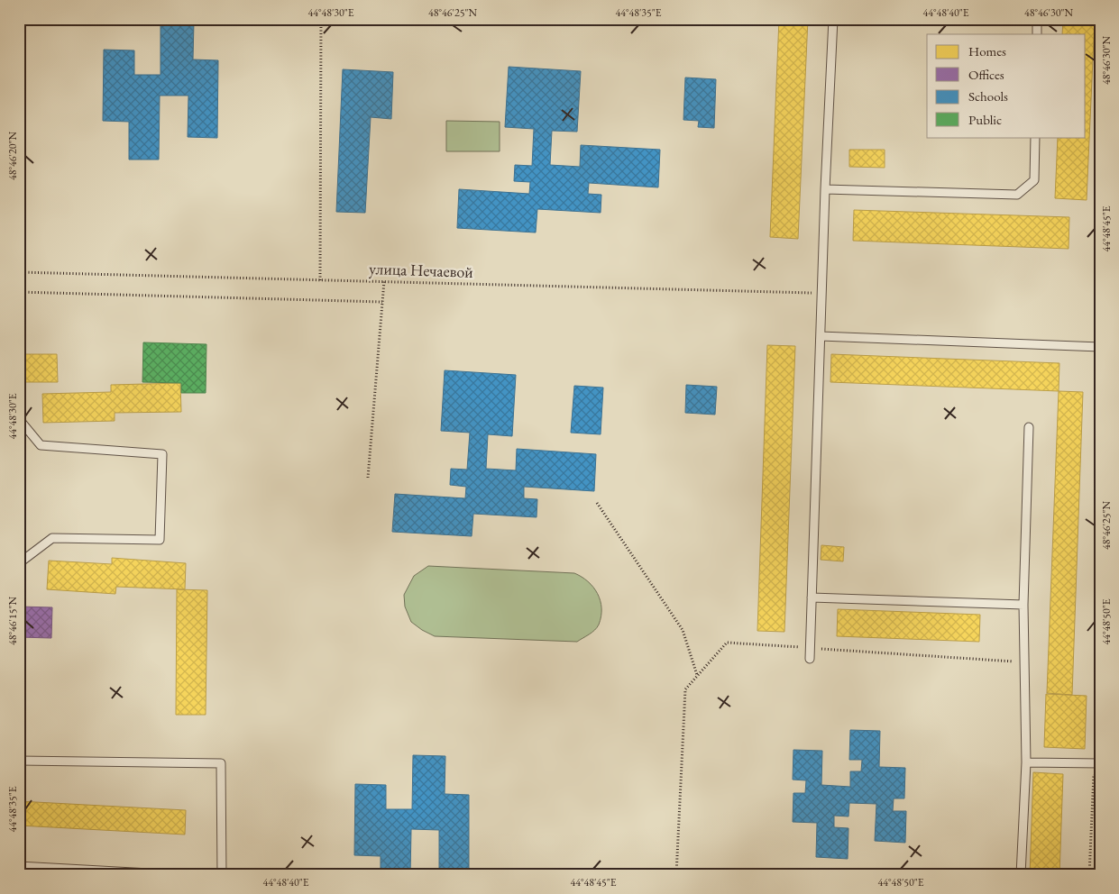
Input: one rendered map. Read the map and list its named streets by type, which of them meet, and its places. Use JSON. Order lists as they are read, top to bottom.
{
  "streets": {
    "path": ["улица Нечаевой"]
  },
  "legend": [
    "Homes",
    "Offices",
    "Schools",
    "Public"
  ],
  "coordinates": [
    "44°48'30\"E",
    "48°46'25\"N",
    "44°48'35\"E",
    "44°48'40\"E",
    "48°46'30\"N",
    "48°46'20\"N",
    "44°48'45\"E",
    "48°46'15\"N",
    "44°48'50\"E"
  ]
}
